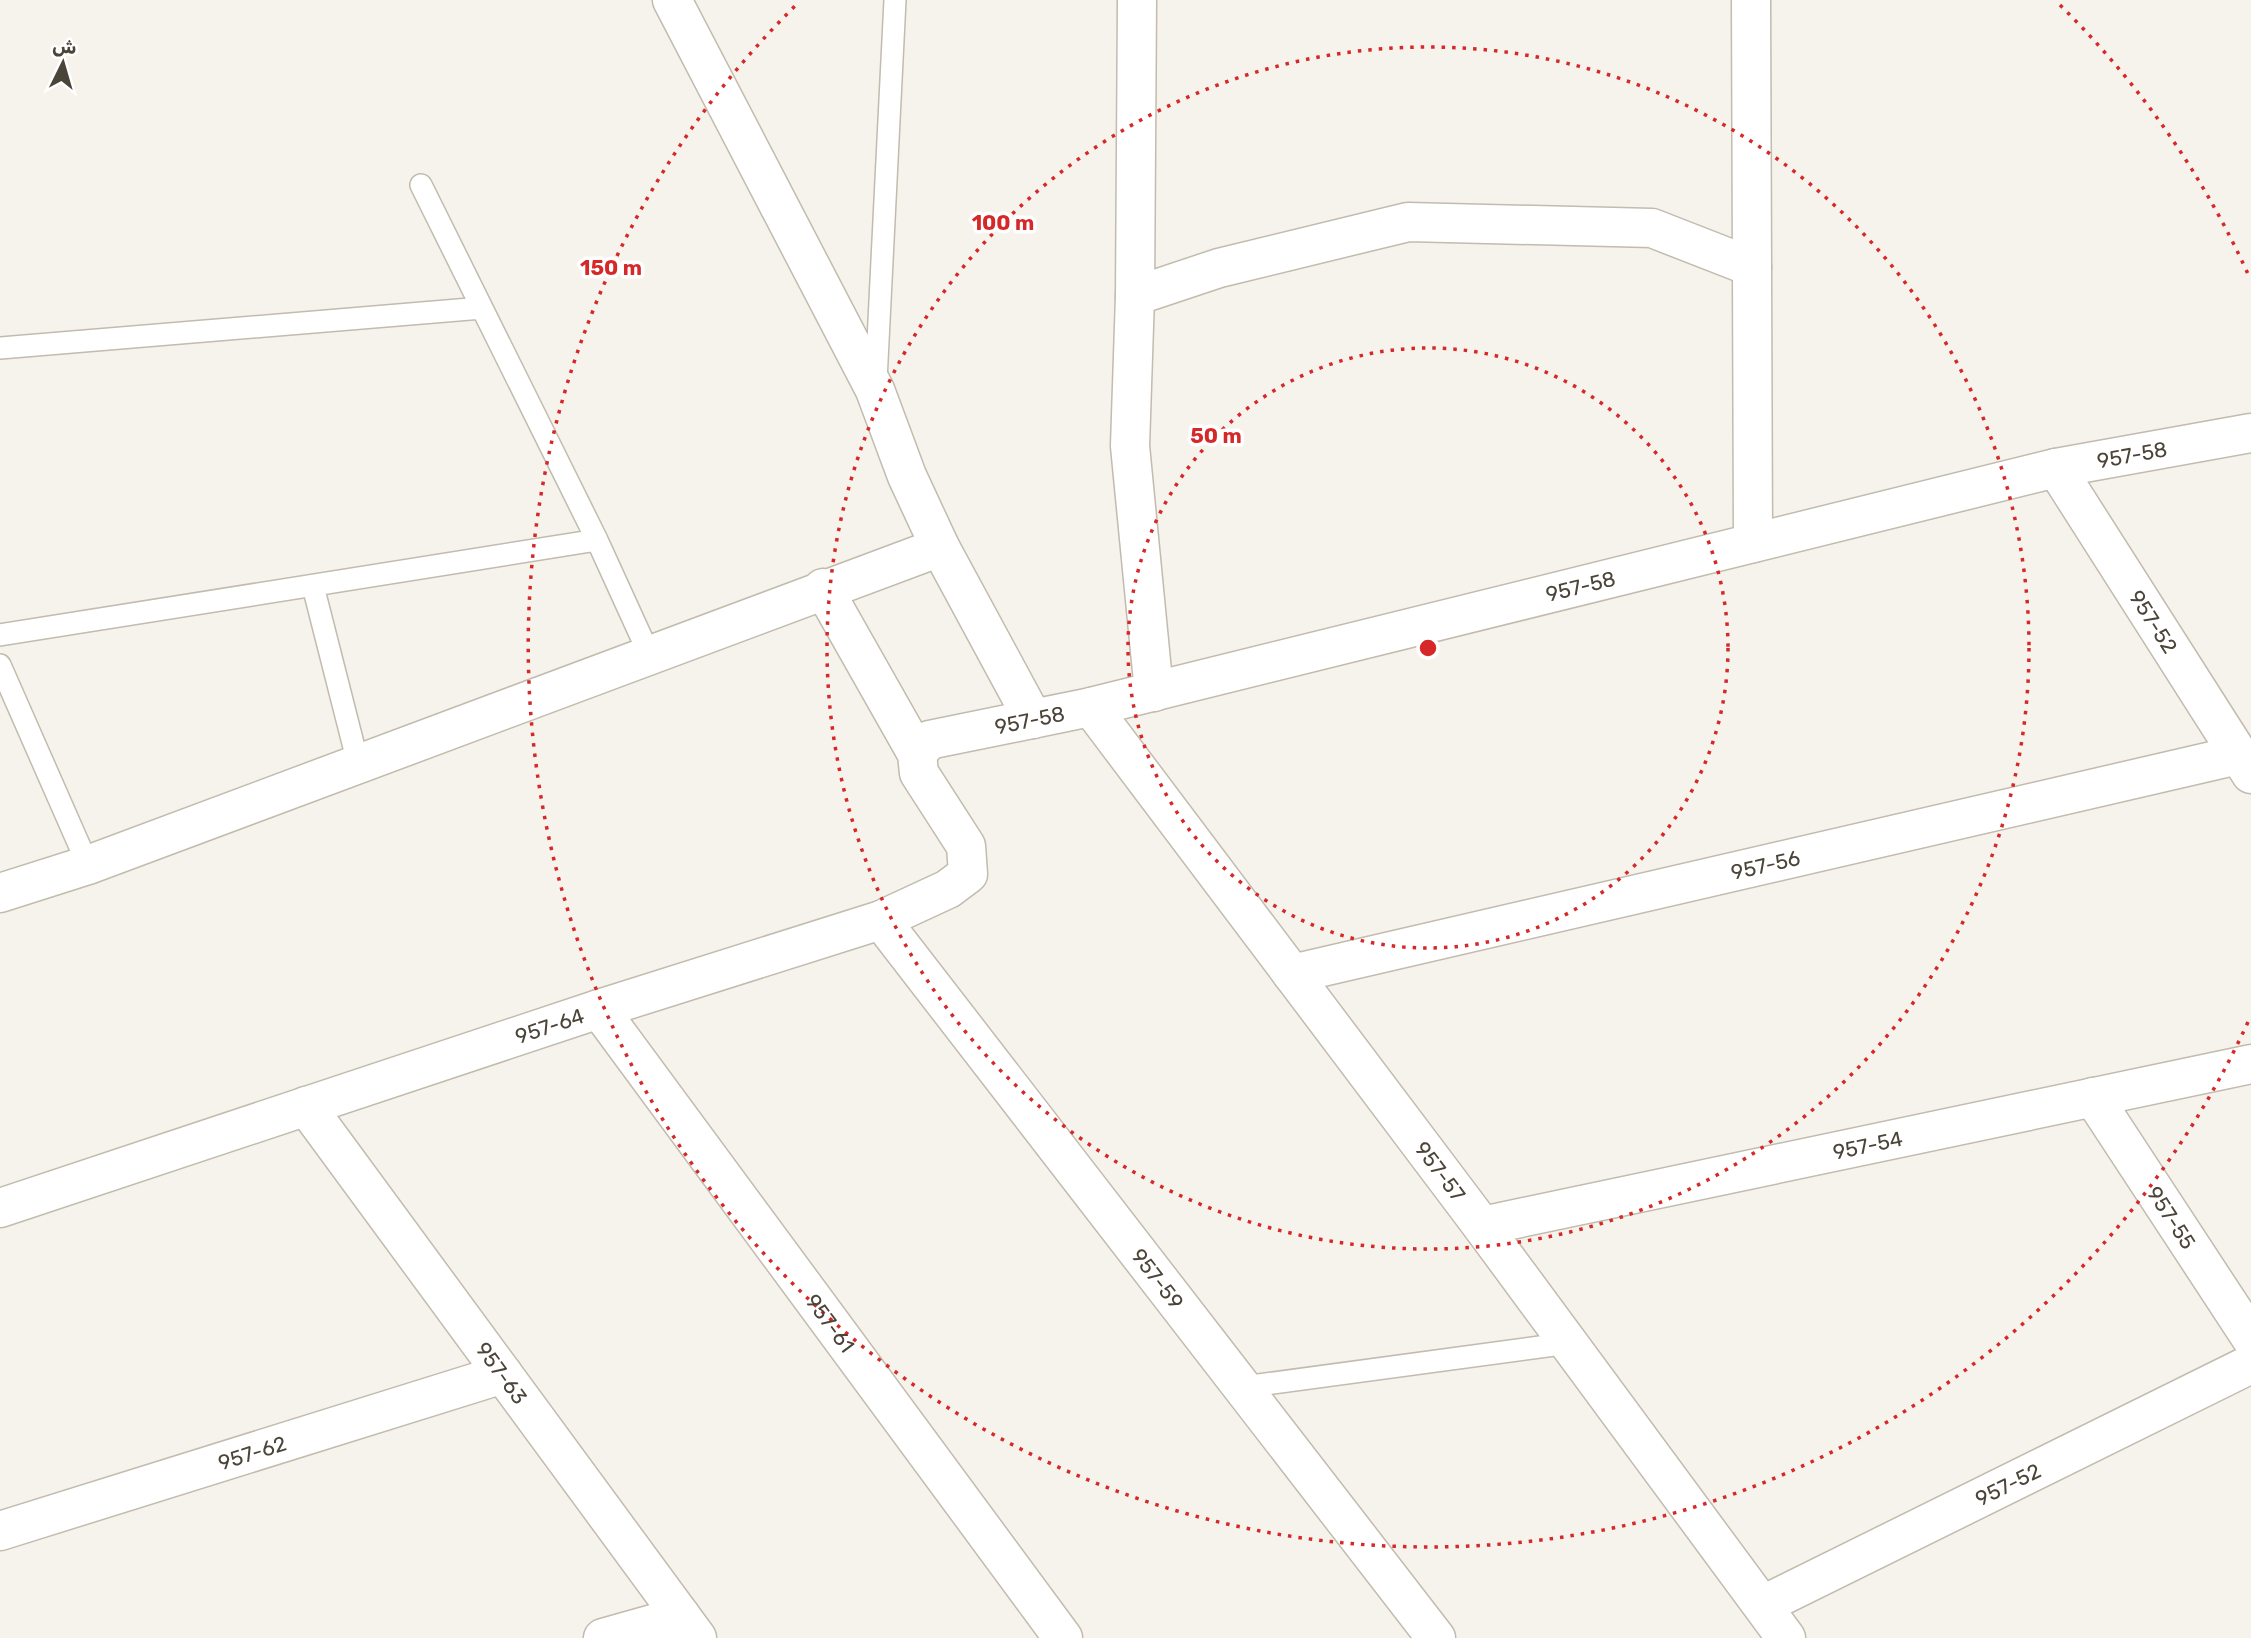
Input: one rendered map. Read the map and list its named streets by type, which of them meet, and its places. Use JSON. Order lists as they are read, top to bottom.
{
  "streets": {
    "street": [
      "957-58",
      "957-52",
      "957-56",
      "957-64",
      "957-54",
      "957-57",
      "957-55",
      "957-59",
      "957-61",
      "957-63",
      "957-62"
    ]
  },
  "crossings": [
    ["957-58", "957-52"],
    ["957-58", "957-64"],
    ["957-58", "957-57"],
    ["957-52", "957-56"],
    ["957-52", "957-57"],
    ["957-56", "957-57"],
    ["957-64", "957-59"],
    ["957-64", "957-61"],
    ["957-64", "957-63"],
    ["957-54", "957-57"],
    ["957-54", "957-55"],
    ["957-63", "957-62"]
  ],
  "north": "top",
  "rings": ["100 m", "150 m", "50 m"]
}
